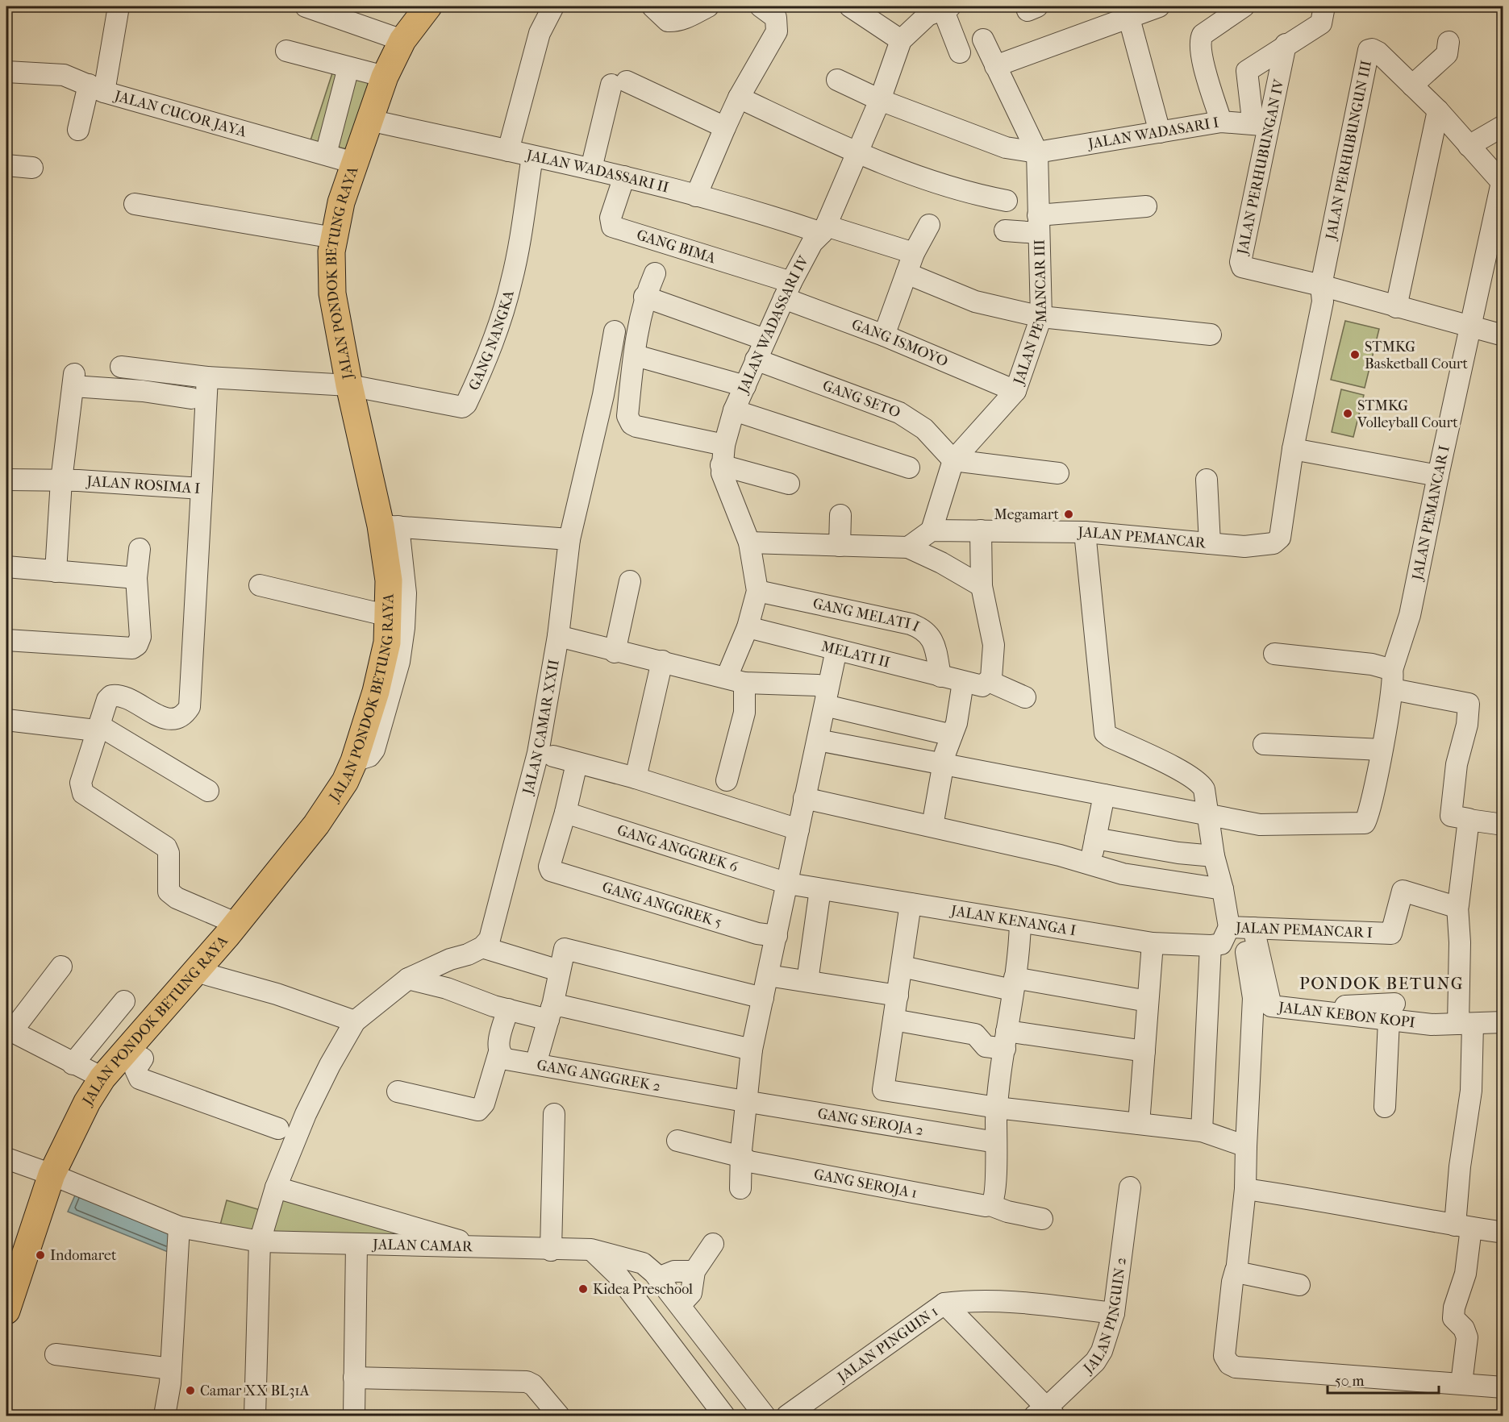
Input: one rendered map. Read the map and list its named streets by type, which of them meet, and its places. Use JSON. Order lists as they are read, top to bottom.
{
  "streets": {
    "main road": ["JALAN PONDOK BETUNG RAYA"],
    "street": [
      "JALAN CUCOR JAYA",
      "JALAN WADASARI I",
      "JALAN PERHUBUNGUN III",
      "JALAN PERHUBUNGAN IV",
      "JALAN WADASSARI II",
      "GANG BIMA",
      "JALAN PEMANCAR III",
      "JALAN WADASSARI IV",
      "GANG NANGKA",
      "GANG ISMOYO",
      "GANG SETO",
      "JALAN ROSIMA I",
      "JALAN PEMANCAR I",
      "JALAN PEMANCAR",
      "GANG MELATI I",
      "MELATI II",
      "JALAN CAMAR XXII",
      "GANG ANGGREK 6",
      "GANG ANGGREK 5",
      "JALAN KENANGA I",
      "JALAN KEBON KOPI",
      "GANG ANGGREK 2",
      "GANG SEROJA 2",
      "GANG SEROJA 1",
      "JALAN CAMAR",
      "JALAN PINGUIN 2",
      "JALAN PINGUIN 1"
    ]
  },
  "crossings": [
    ["JALAN CUCOR JAYA", "JALAN PONDOK BETUNG RAYA"],
    ["JALAN WADASARI I", "JALAN PERHUBUNGAN IV"],
    ["JALAN WADASARI I", "JALAN PEMANCAR III"],
    ["JALAN WADASARI I", "JALAN WADASSARI IV"],
    ["JALAN PERHUBUNGUN III", "JALAN PERHUBUNGAN IV"],
    ["JALAN PERHUBUNGUN III", "JALAN PEMANCAR I"],
    ["JALAN PERHUBUNGUN III", "JALAN PEMANCAR"],
    ["JALAN PERHUBUNGAN IV", "JALAN PEMANCAR"],
    ["JALAN WADASSARI II", "GANG BIMA"],
    ["JALAN WADASSARI II", "JALAN PONDOK BETUNG RAYA"],
    ["JALAN WADASSARI II", "JALAN WADASSARI IV"],
    ["JALAN WADASSARI II", "GANG NANGKA"],
    ["GANG BIMA", "JALAN WADASSARI IV"],
    ["GANG BIMA", "GANG ISMOYO"],
    ["JALAN PONDOK BETUNG RAYA", "GANG NANGKA"],
    ["JALAN PONDOK BETUNG RAYA", "JALAN CAMAR"],
    ["JALAN PEMANCAR III", "GANG ISMOYO"],
    ["JALAN PEMANCAR III", "GANG SETO"],
    ["JALAN PEMANCAR III", "JALAN PEMANCAR"],
    ["JALAN WADASSARI IV", "GANG ISMOYO"],
    ["JALAN WADASSARI IV", "GANG SETO"],
    ["JALAN WADASSARI IV", "GANG MELATI I"],
    ["JALAN WADASSARI IV", "MELATI II"],
    ["JALAN PEMANCAR I", "JALAN PEMANCAR"],
    ["JALAN PEMANCAR I", "JALAN KEBON KOPI"],
    ["GANG MELATI I", "MELATI II"],
    ["GANG ANGGREK 6", "GANG ANGGREK 5"],
    ["GANG ANGGREK 6", "JALAN KENANGA I"],
    ["GANG ANGGREK 2", "GANG SEROJA 2"],
    ["JALAN PINGUIN 2", "JALAN PINGUIN 1"]
  ],
  "districts": ["PONDOK BETUNG"],
  "places": [
    "STMKG Basketball Court",
    "STMKG Volleyball Court",
    "Megamart",
    "Indomaret",
    "Kidea Preschool",
    "Camar XX BL31A"
  ],
  "scale_bar": "50 m"
}
